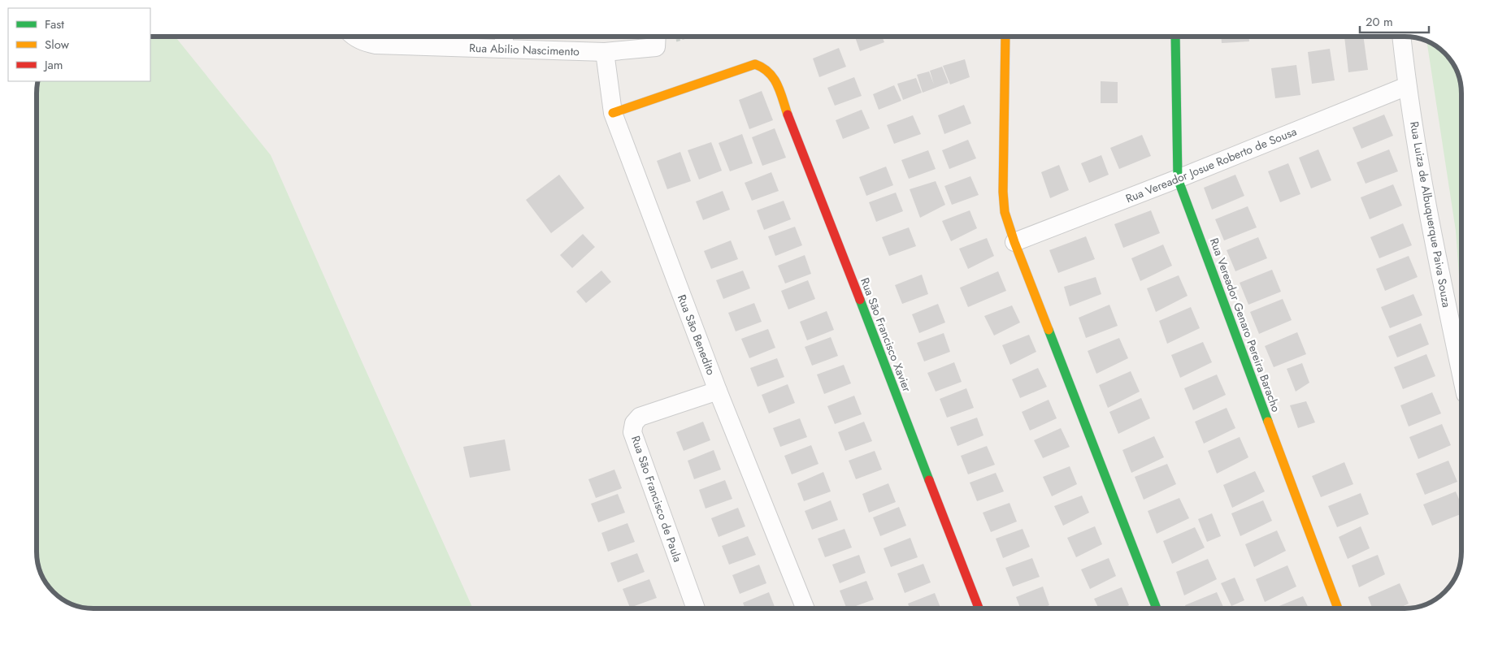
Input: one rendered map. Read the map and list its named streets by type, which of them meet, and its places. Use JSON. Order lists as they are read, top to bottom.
{
  "streets": {
    "street": [
      "Rua Abilio Nascimento",
      "Rua Vereador Josue Roberto de Sousa",
      "Rua Luiza de Albuquerque Paiva Souza",
      "Rua Vereador Genaro Pereira Baracho",
      "Rua São Benedito",
      "Rua São Francisco Xavier",
      "Rua São Francisco de Paula"
    ]
  },
  "crossings": [
    ["Rua Abilio Nascimento", "Rua São Benedito"],
    ["Rua Vereador Josue Roberto de Sousa", "Rua Luiza de Albuquerque Paiva Souza"],
    ["Rua Vereador Josue Roberto de Sousa", "Rua Vereador Genaro Pereira Baracho"],
    ["Rua São Benedito", "Rua São Francisco Xavier"],
    ["Rua São Benedito", "Rua São Francisco de Paula"]
  ],
  "legend": ["Fast", "Slow", "Jam"],
  "scale_bar": "20 m"
}
